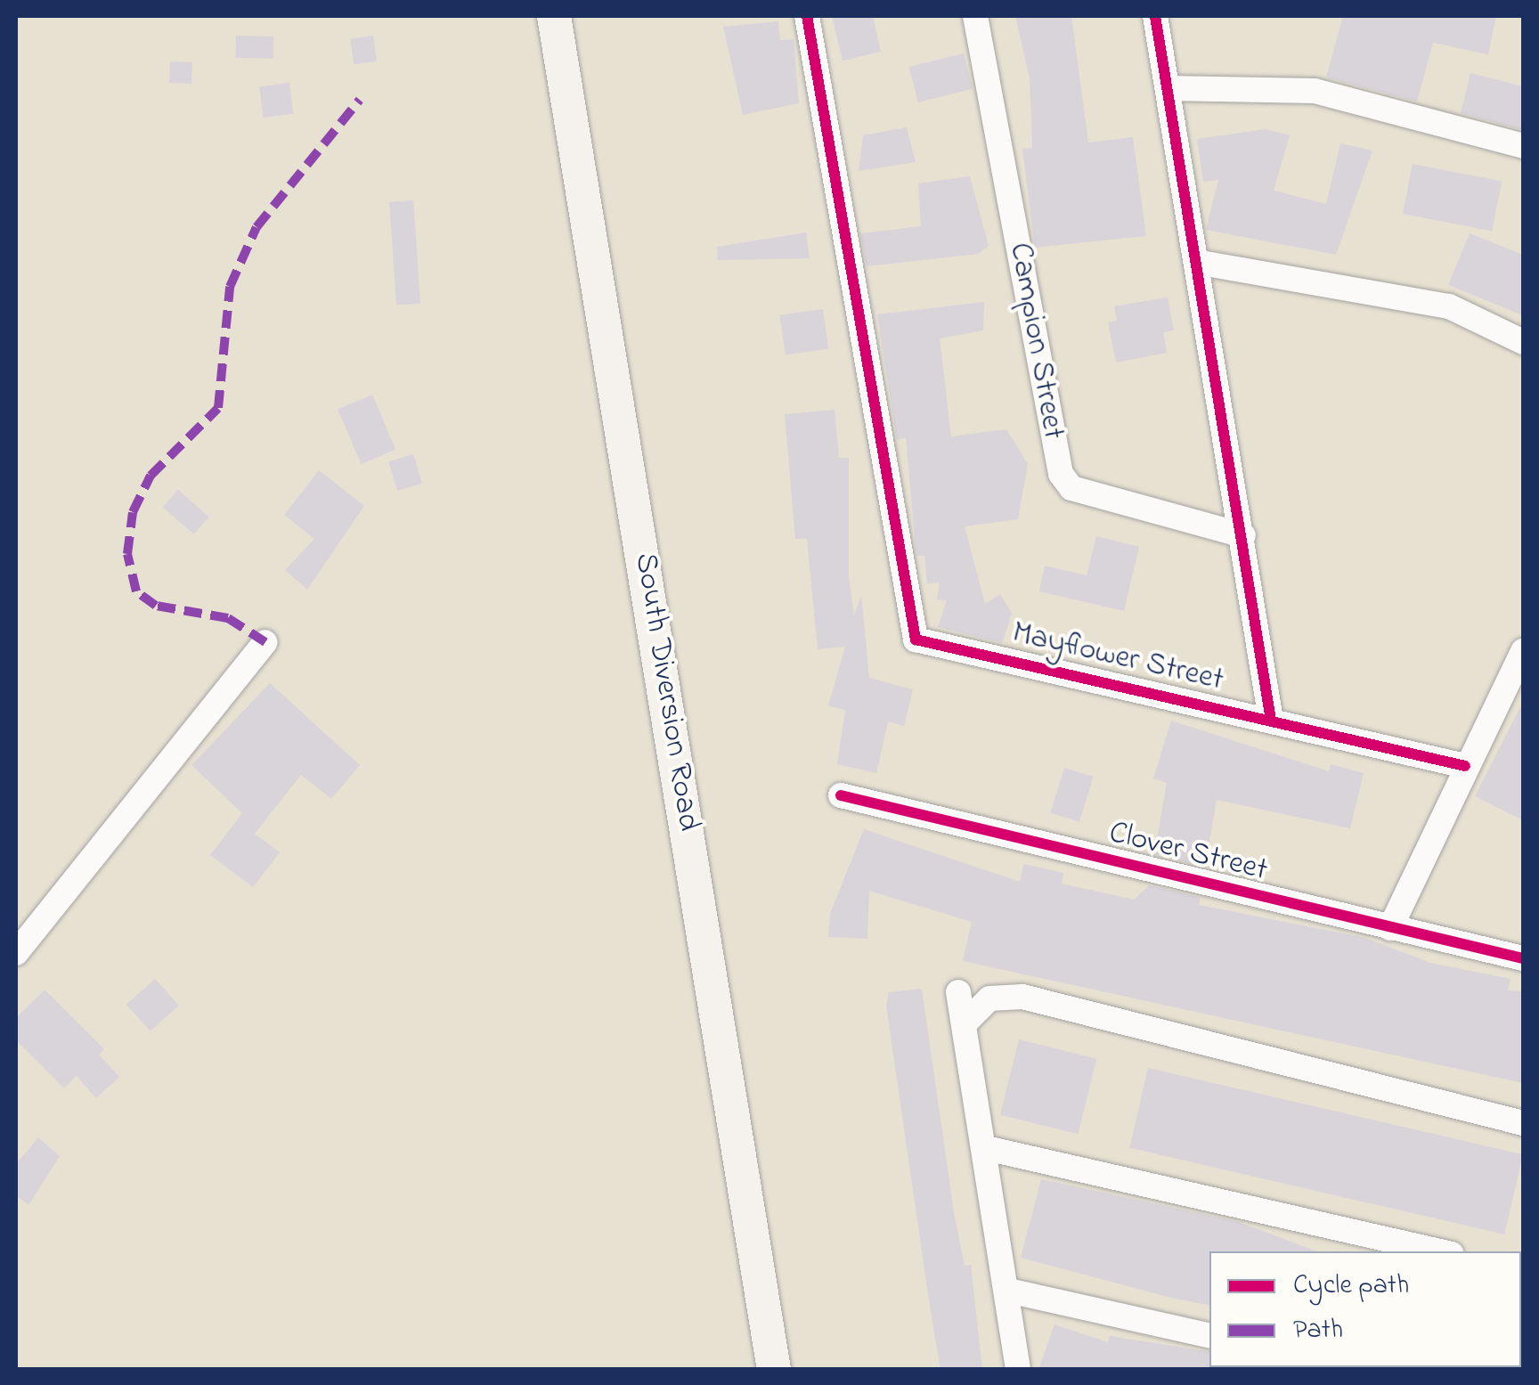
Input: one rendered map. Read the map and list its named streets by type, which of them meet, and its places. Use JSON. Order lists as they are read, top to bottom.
{
  "streets": {
    "main road": ["South Diversion Road"],
    "street": ["Campion Street", "Mayflower Street", "Clover Street"]
  },
  "legend": ["Cycle path", "Path"]
}
